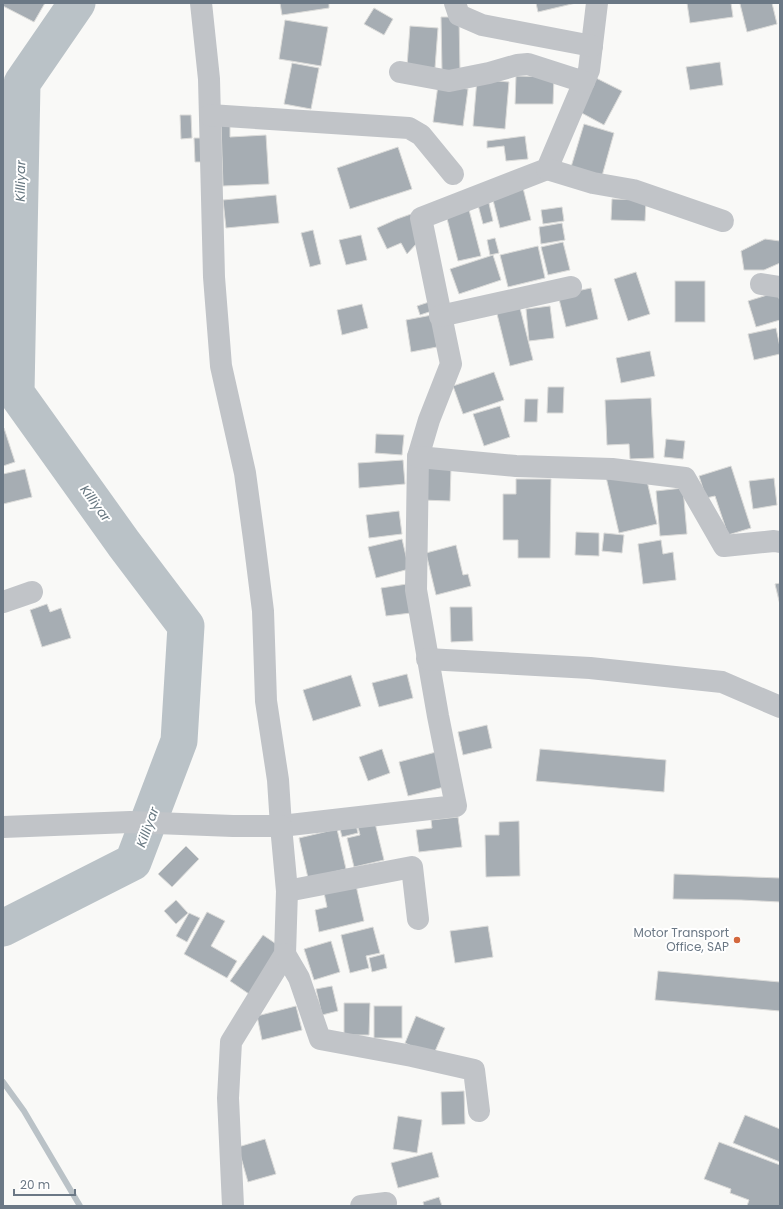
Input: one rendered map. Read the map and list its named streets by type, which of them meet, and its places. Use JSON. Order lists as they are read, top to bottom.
{
  "water": ["Killiyar"],
  "places": ["Motor Transport Office, SAP"],
  "scale_bar": "20 m"
}
